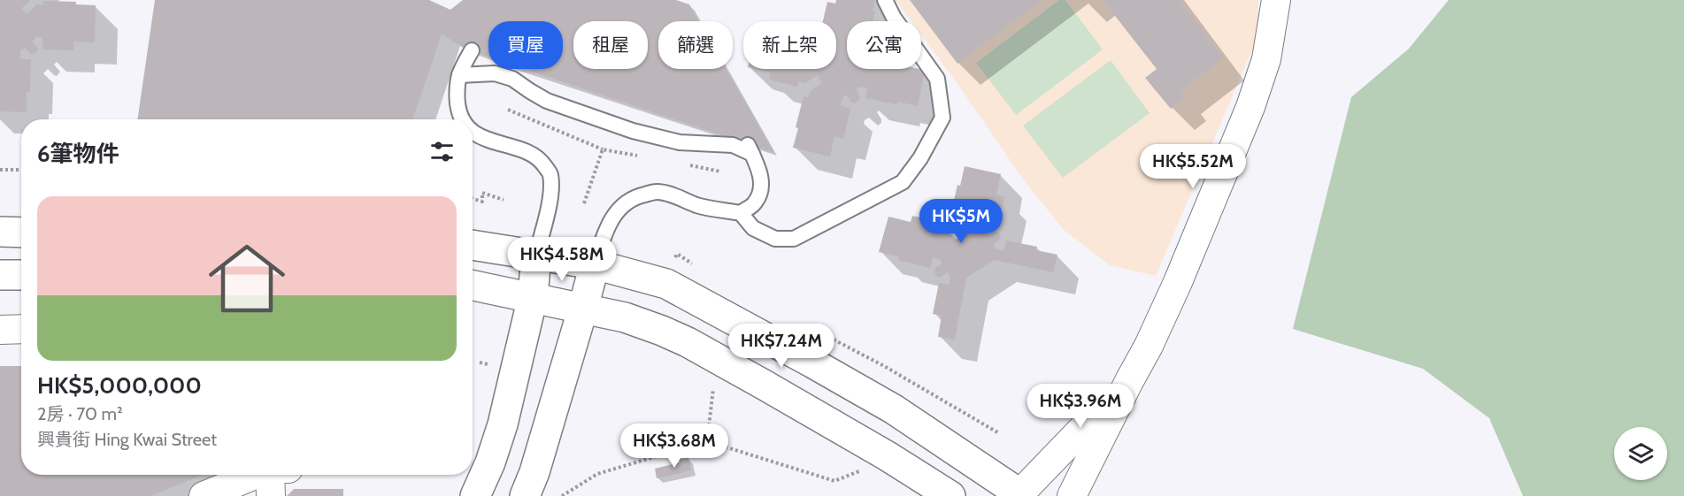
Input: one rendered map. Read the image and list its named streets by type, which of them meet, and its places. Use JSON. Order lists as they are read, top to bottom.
{
  "page": {
    "chip": [
      "買屋",
      "租屋",
      "篩選",
      "新上架",
      "公寓"
    ],
    "heading": "6筆物件",
    "price": [
      "HK$5.52M",
      "HK$5M",
      "HK$4.58M",
      "HK$7.24M",
      "HK$3.96M",
      "HK$3.68M"
    ],
    "list": [
      {
        "name": "HK$5,000,000",
        "note": "2房 · 70 m² · 興貴街 Hing Kwai Street"
      }
    ]
  }
}
